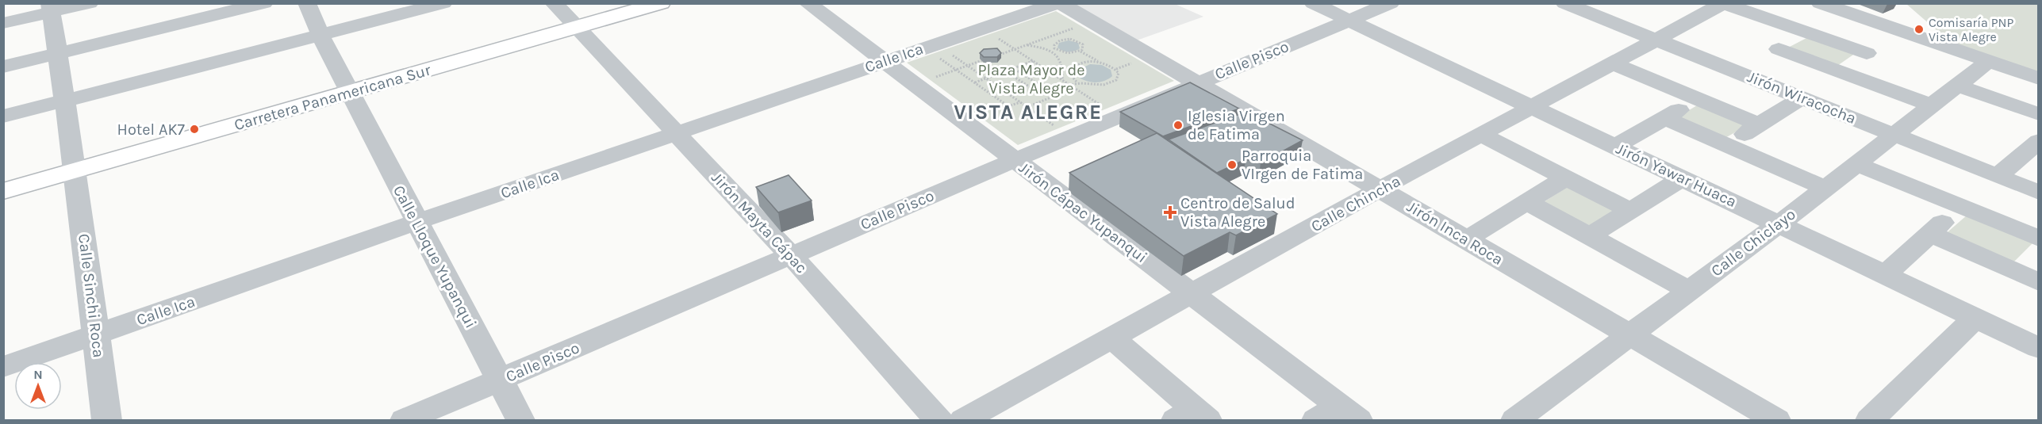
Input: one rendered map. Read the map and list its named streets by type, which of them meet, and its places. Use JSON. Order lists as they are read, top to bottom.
{
  "streets": {
    "highway": ["Carretera Panamericana Sur"],
    "street": [
      "Calle Ica",
      "Calle Pisco",
      "Jirón Wiracocha",
      "Jirón Yawar Huaca",
      "Calle Chincha",
      "Jirón Cápac Yupanqui",
      "Jirón Mayta Cápac",
      "Jirón Inca Roca",
      "Calle Chiclayo",
      "Calle Lloque Yupanqui",
      "Calle Sinchi Roca"
    ]
  },
  "crossings": [
    ["Calle Ica", "Jirón Cápac Yupanqui"],
    ["Calle Ica", "Jirón Mayta Cápac"],
    ["Calle Ica", "Jirón Inca Roca"],
    ["Calle Ica", "Calle Lloque Yupanqui"],
    ["Calle Ica", "Calle Sinchi Roca"],
    ["Calle Pisco", "Jirón Yawar Huaca"],
    ["Calle Pisco", "Jirón Cápac Yupanqui"],
    ["Calle Pisco", "Jirón Mayta Cápac"],
    ["Calle Pisco", "Jirón Inca Roca"],
    ["Calle Pisco", "Calle Lloque Yupanqui"],
    ["Carretera Panamericana Sur", "Jirón Mayta Cápac"],
    ["Carretera Panamericana Sur", "Calle Lloque Yupanqui"],
    ["Carretera Panamericana Sur", "Calle Sinchi Roca"],
    ["Jirón Wiracocha", "Calle Chincha"],
    ["Jirón Wiracocha", "Calle Chiclayo"],
    ["Jirón Yawar Huaca", "Calle Chincha"],
    ["Jirón Yawar Huaca", "Calle Chiclayo"],
    ["Calle Chincha", "Jirón Cápac Yupanqui"],
    ["Calle Chincha", "Jirón Inca Roca"],
    ["Jirón Inca Roca", "Calle Chiclayo"]
  ],
  "districts": ["VISTA ALEGRE"],
  "parks": ["Plaza Mayor de Vista Alegre"],
  "places": {
    "other": [
      "Comisaría PNP Vista Alegre",
      "Iglesia Virgen de Fatima",
      "Hotel AK7",
      "Parroquia VIrgen de Fatima"
    ],
    "health": ["Centro de Salud Vista Alegre"]
  },
  "north": "top"
}
